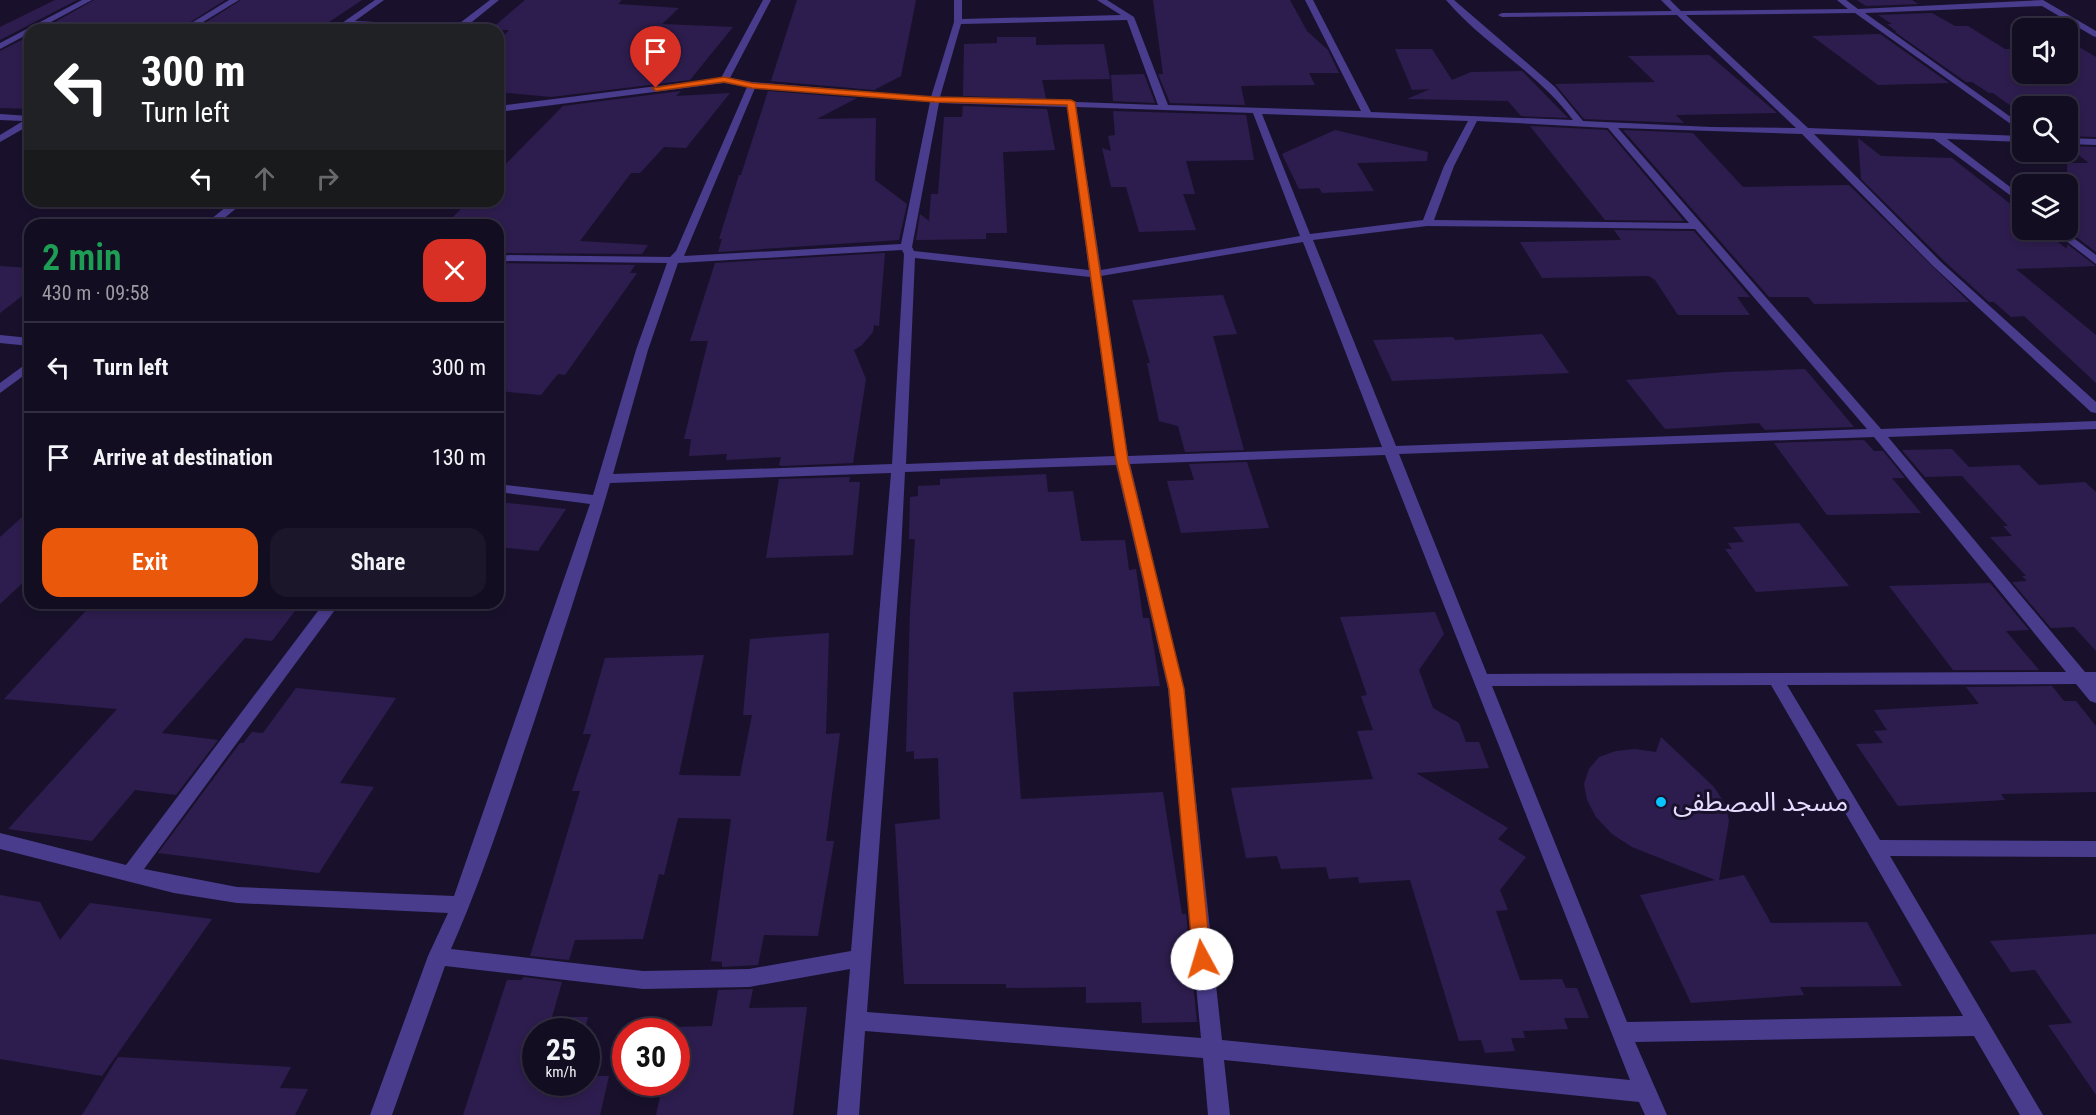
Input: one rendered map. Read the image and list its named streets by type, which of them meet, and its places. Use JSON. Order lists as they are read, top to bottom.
{
  "places": ["مسجد المصطفى"],
  "page": {
    "turn": ["300 m", "Turn left"],
    "heading": ["2 min", "430 m · 09:58"],
    "list": [
      {
        "name": "Turn left",
        "value": "300 m"
      },
      {
        "name": "Arrive at destination",
        "value": "130 m"
      }
    ],
    "buttons": ["Exit", "Share"],
    "speed": "25 km/h",
    "limit": "30"
  }
}
